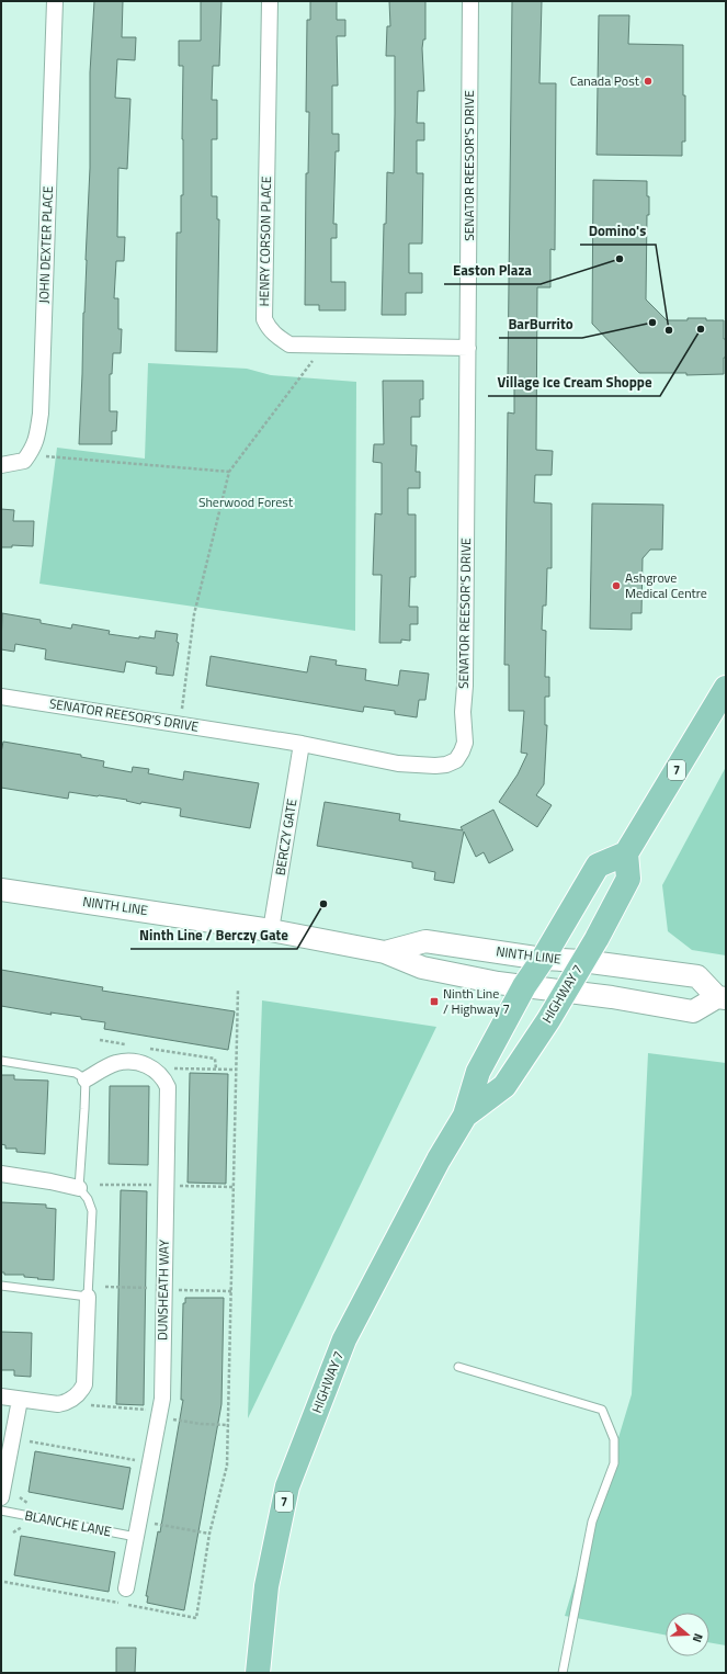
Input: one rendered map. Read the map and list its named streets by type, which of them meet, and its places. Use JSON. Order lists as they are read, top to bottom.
{
  "streets": {
    "main road": ["7", "NINTH LINE", "HIGHWAY 7"],
    "street": [
      "SENATOR REESOR'S DRIVE",
      "HENRY CORSON PLACE",
      "JOHN DEXTER PLACE",
      "BERCZY GATE",
      "DUNSHEATH WAY"
    ],
    "lane": ["BLANCHE LANE"]
  },
  "crossings": [
    ["SENATOR REESOR'S DRIVE", "HENRY CORSON PLACE"],
    ["SENATOR REESOR'S DRIVE", "BERCZY GATE"],
    ["7", "HIGHWAY 7"],
    ["BERCZY GATE", "NINTH LINE"],
    ["NINTH LINE", "HIGHWAY 7"],
    ["DUNSHEATH WAY", "BLANCHE LANE"]
  ],
  "parks": ["Sherwood Forest"],
  "places": {
    "other": [
      "Canada Post",
      "Easton Plaza",
      "BarBurrito",
      "Village Ice Cream Shoppe",
      "Domino's",
      "Ashgrove Medical Centre",
      "Ninth Line / Berczy Gate"
    ],
    "transit": ["Ninth Line / Highway 7"]
  },
  "north": "right"
}
